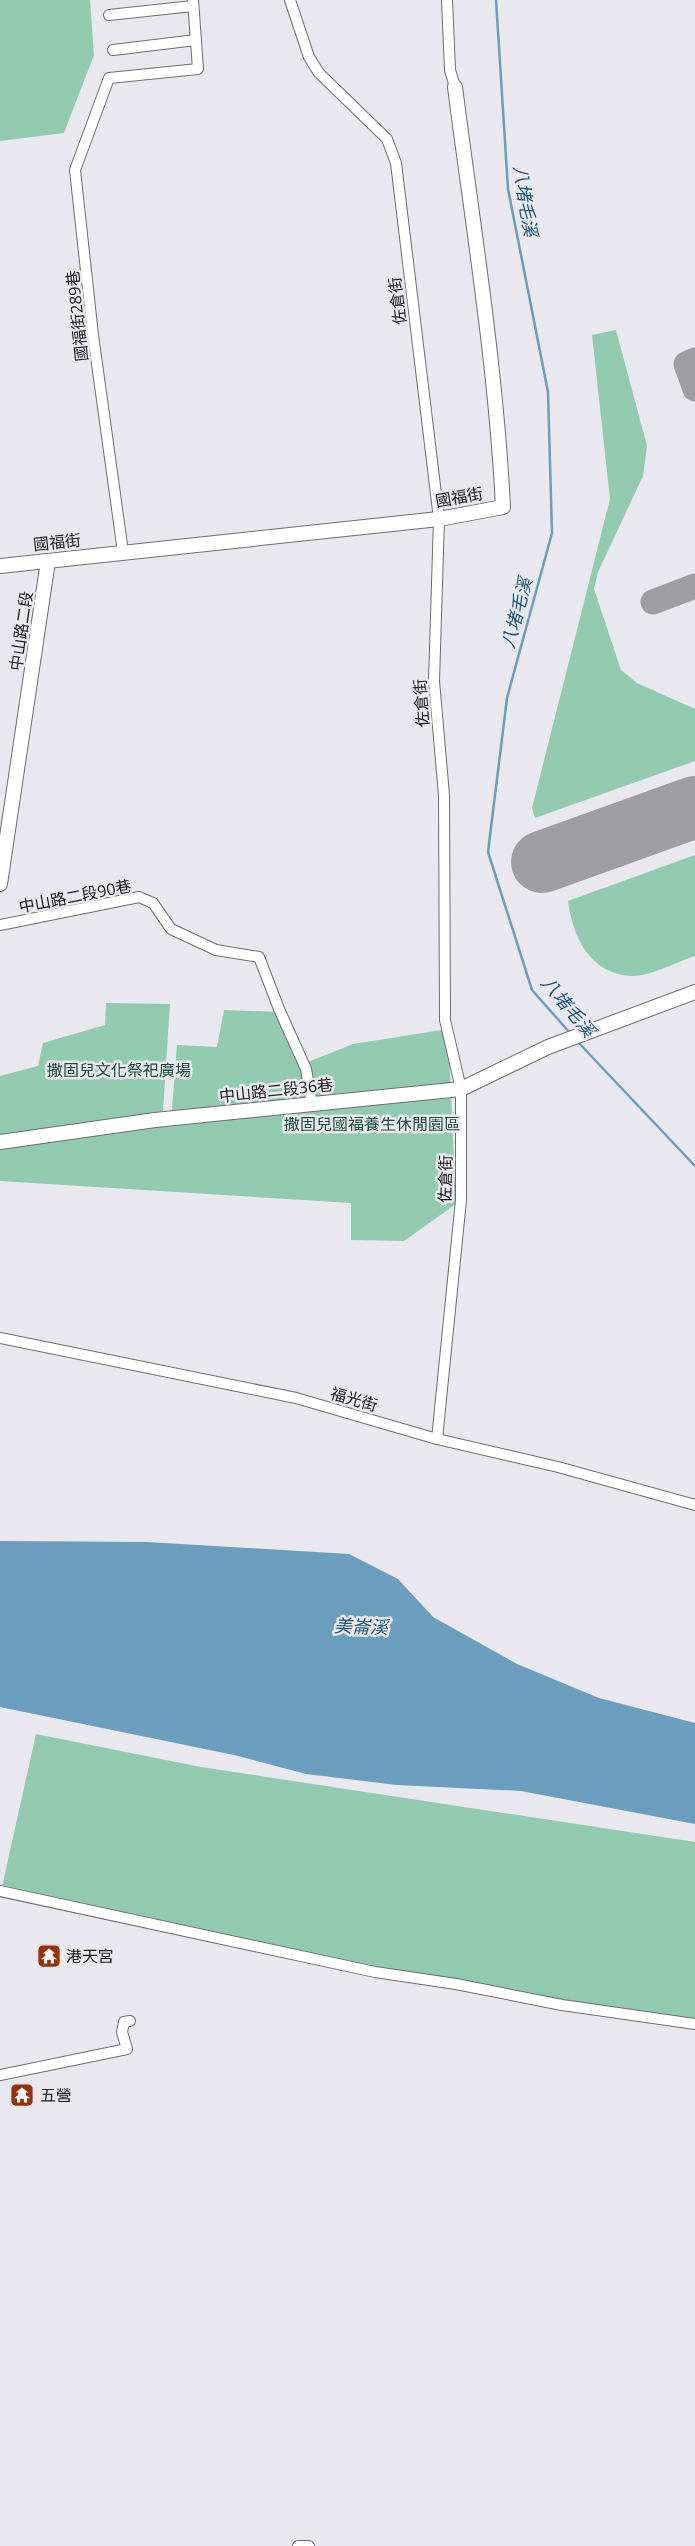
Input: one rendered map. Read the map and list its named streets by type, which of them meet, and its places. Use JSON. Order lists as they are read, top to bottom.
{
  "streets": {
    "street": [
      "佐倉街",
      "國福街289巷",
      "國福街",
      "中山路二段",
      "中山路二段90巷",
      "中山路二段36巷",
      "福光街"
    ]
  },
  "crossings": [
    ["佐倉街", "國福街"],
    ["佐倉街", "中山路二段36巷"],
    ["佐倉街", "福光街"],
    ["國福街289巷", "國福街"],
    ["國福街", "中山路二段"],
    ["中山路二段90巷", "中山路二段36巷"]
  ],
  "water": ["八堵毛溪", "美崙溪"],
  "parks": ["撒固兒文化祭祀廣場", "撒固兒國福養生休閒園區"],
  "places": {
    "temple": ["港天宮", "五營"]
  }
}
